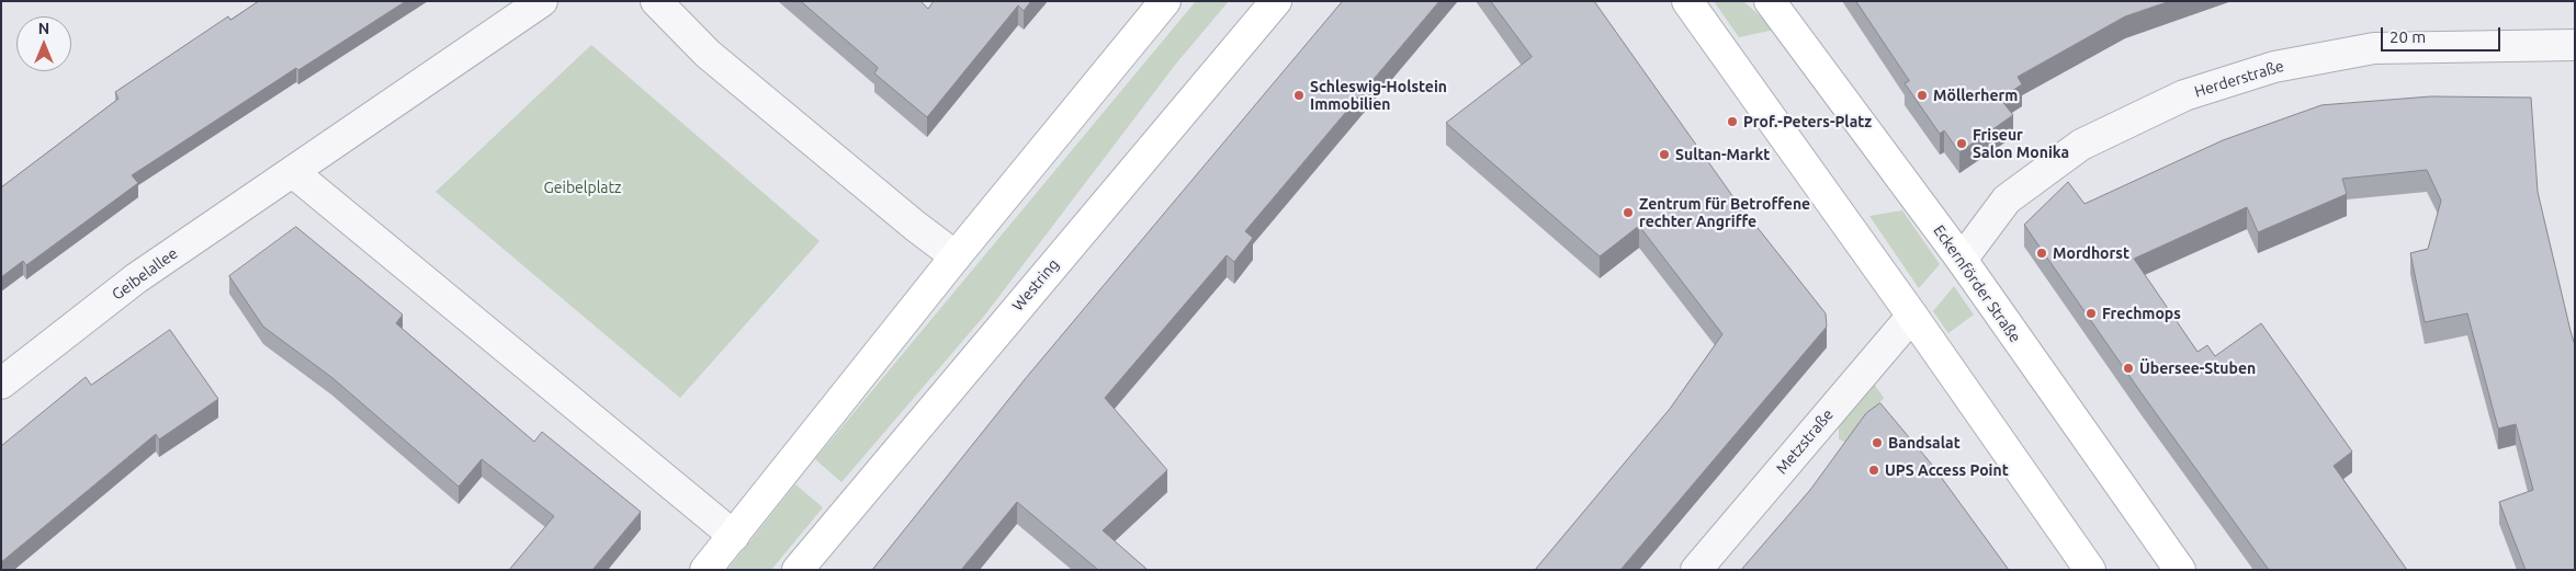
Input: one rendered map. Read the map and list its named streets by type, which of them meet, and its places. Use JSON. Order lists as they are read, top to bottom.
{
  "streets": {
    "main road": ["Eckernförder Straße", "Westring"],
    "street": ["Herderstraße", "Geibelallee", "Metzstraße"]
  },
  "crossings": [
    ["Herderstraße", "Eckernförder Straße"]
  ],
  "parks": ["Geibelplatz"],
  "places": [
    "Schleswig-Holstein Immobilien",
    "Möllerherm",
    "Prof.-Peters-Platz",
    "Friseur Salon Monika",
    "Sultan-Markt",
    "Zentrum für Betroffene rechter Angriffe",
    "Mordhorst",
    "Frechmops",
    "Übersee-Stuben",
    "Bandsalat",
    "UPS Access Point"
  ],
  "scale_bar": "20 m",
  "north": "top"
}
